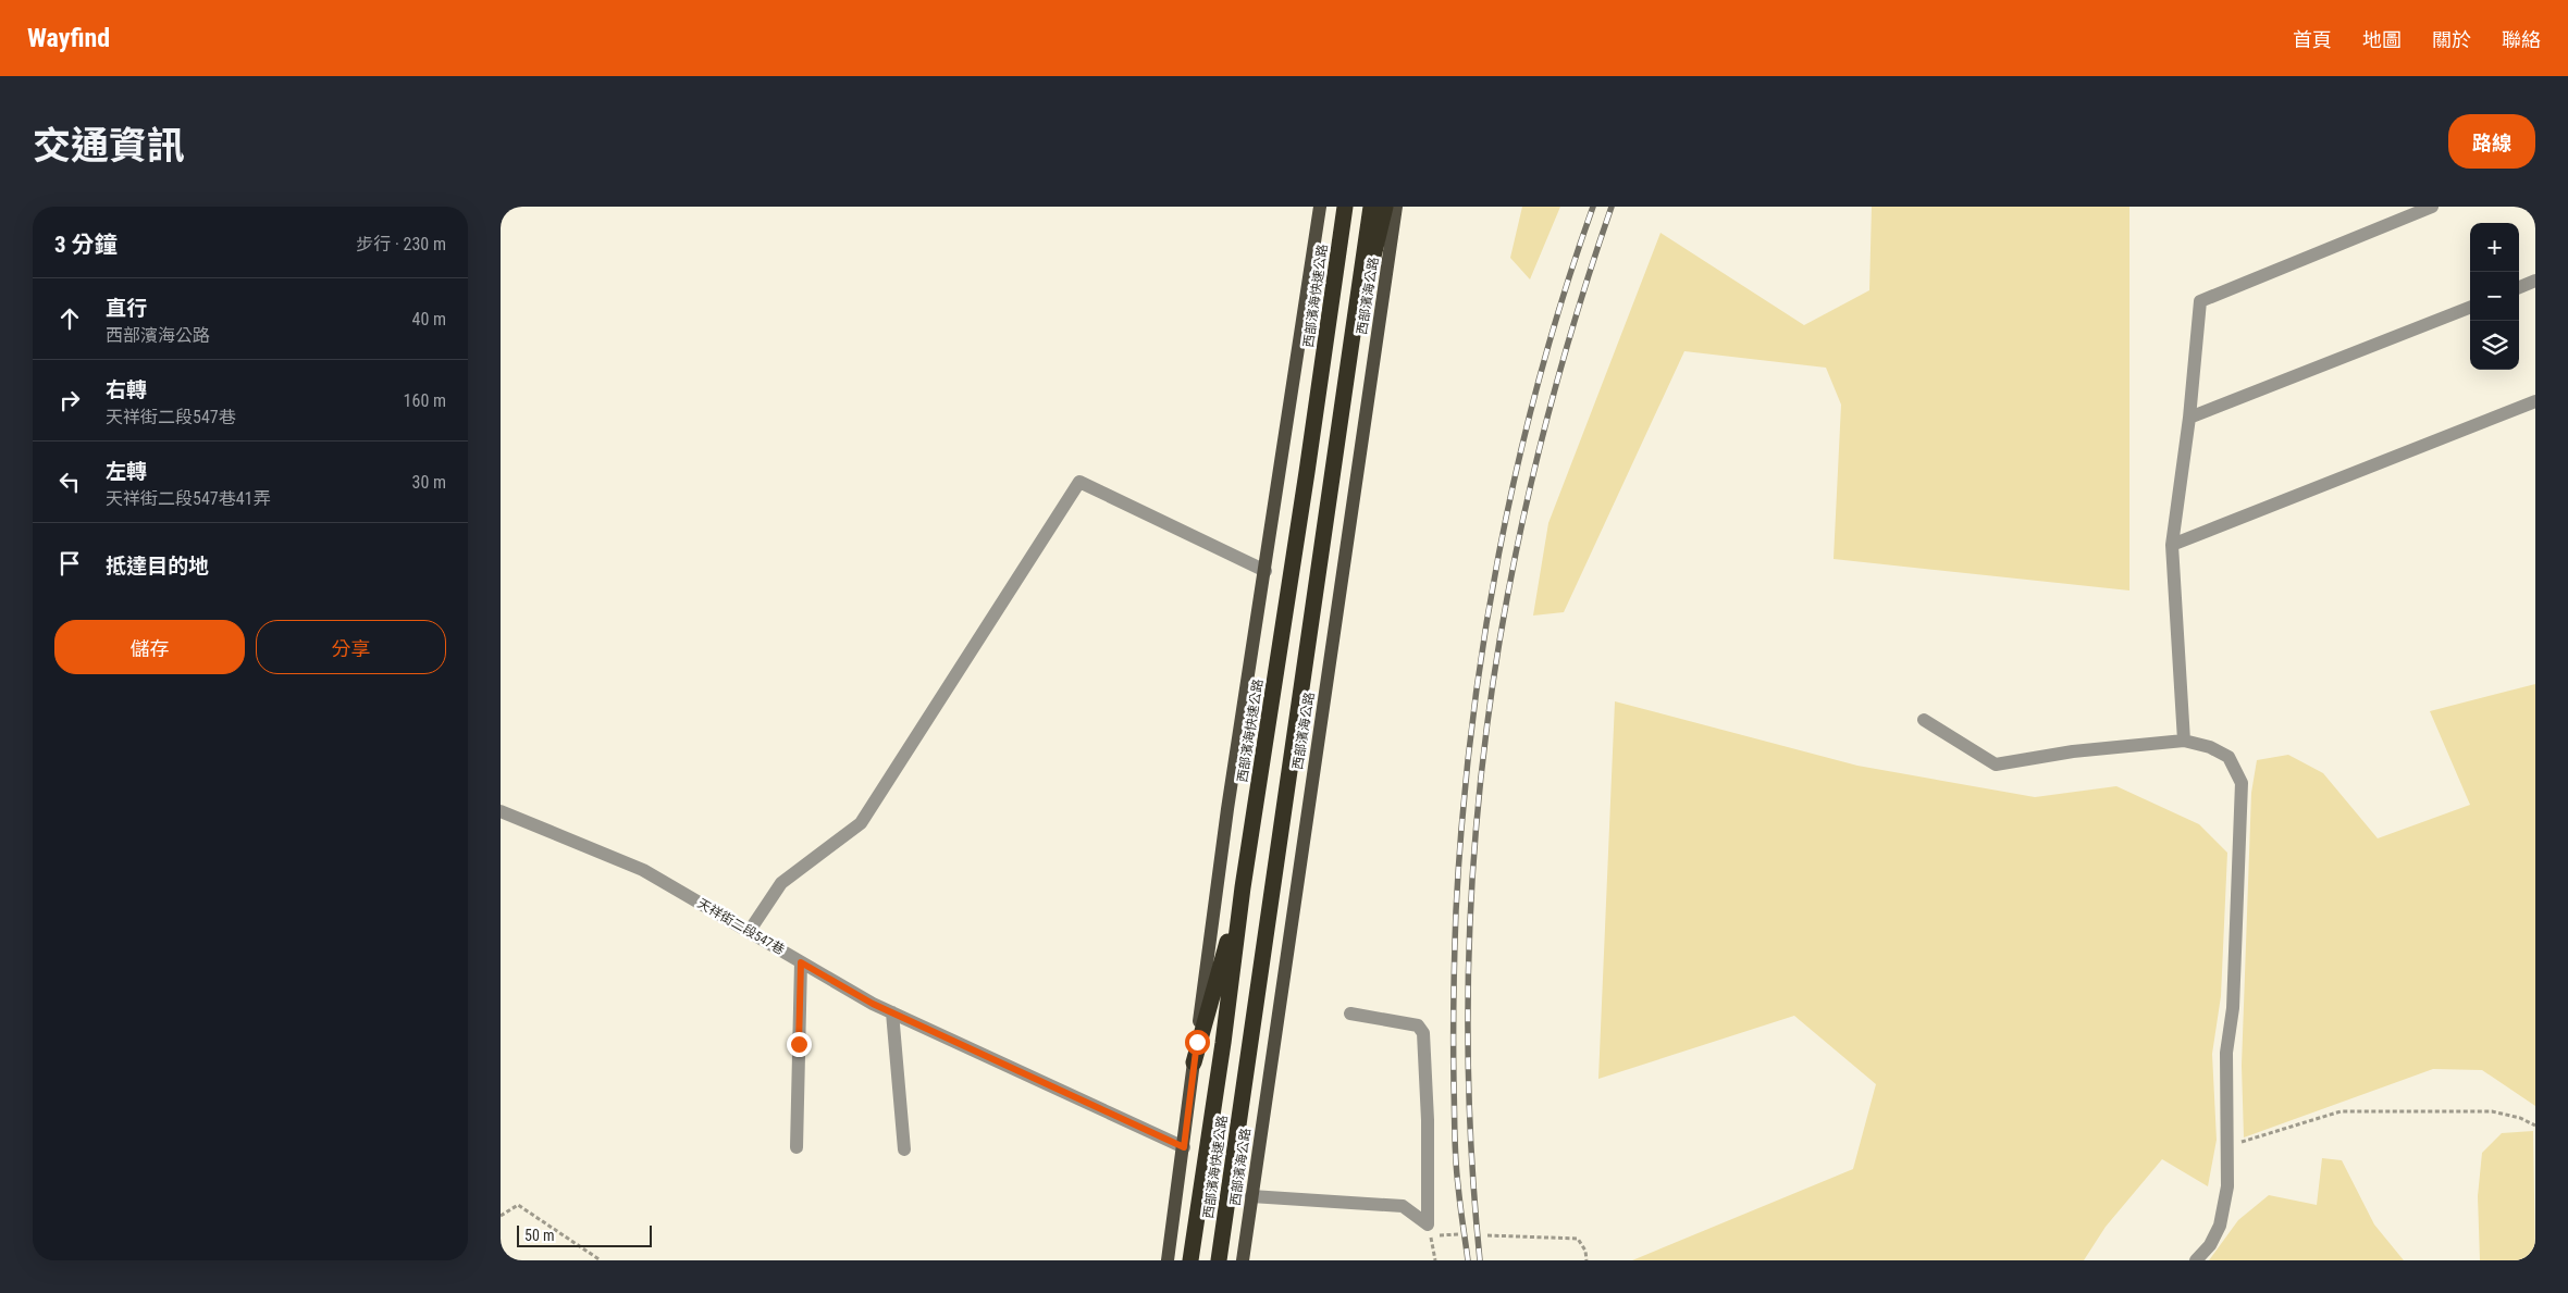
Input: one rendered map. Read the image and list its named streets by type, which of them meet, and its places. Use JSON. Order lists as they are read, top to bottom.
{
  "streets": {
    "highway": ["西部濱海快速公路"],
    "main road": ["西部濱海公路"],
    "street": ["天祥街二段547巷"]
  },
  "scale_bar": "50 m",
  "page": {
    "header": "Wayfind",
    "nav": [
      "首頁",
      "地圖",
      "關於",
      "聯絡"
    ],
    "title": "交通資訊",
    "buttons": [
      "路線",
      ["儲存", "分享"]
    ],
    "heading": ["3 分鐘", "步行 · 230 m"],
    "map_buttons": ["+", "−"],
    "list": [
      ["直行", "西部濱海公路", "40 m"],
      ["右轉", "天祥街二段547巷", "160 m"],
      ["左轉", "天祥街二段547巷41弄", "30 m"],
      "抵達目的地"
    ],
    "scale": "50 m"
  }
}
